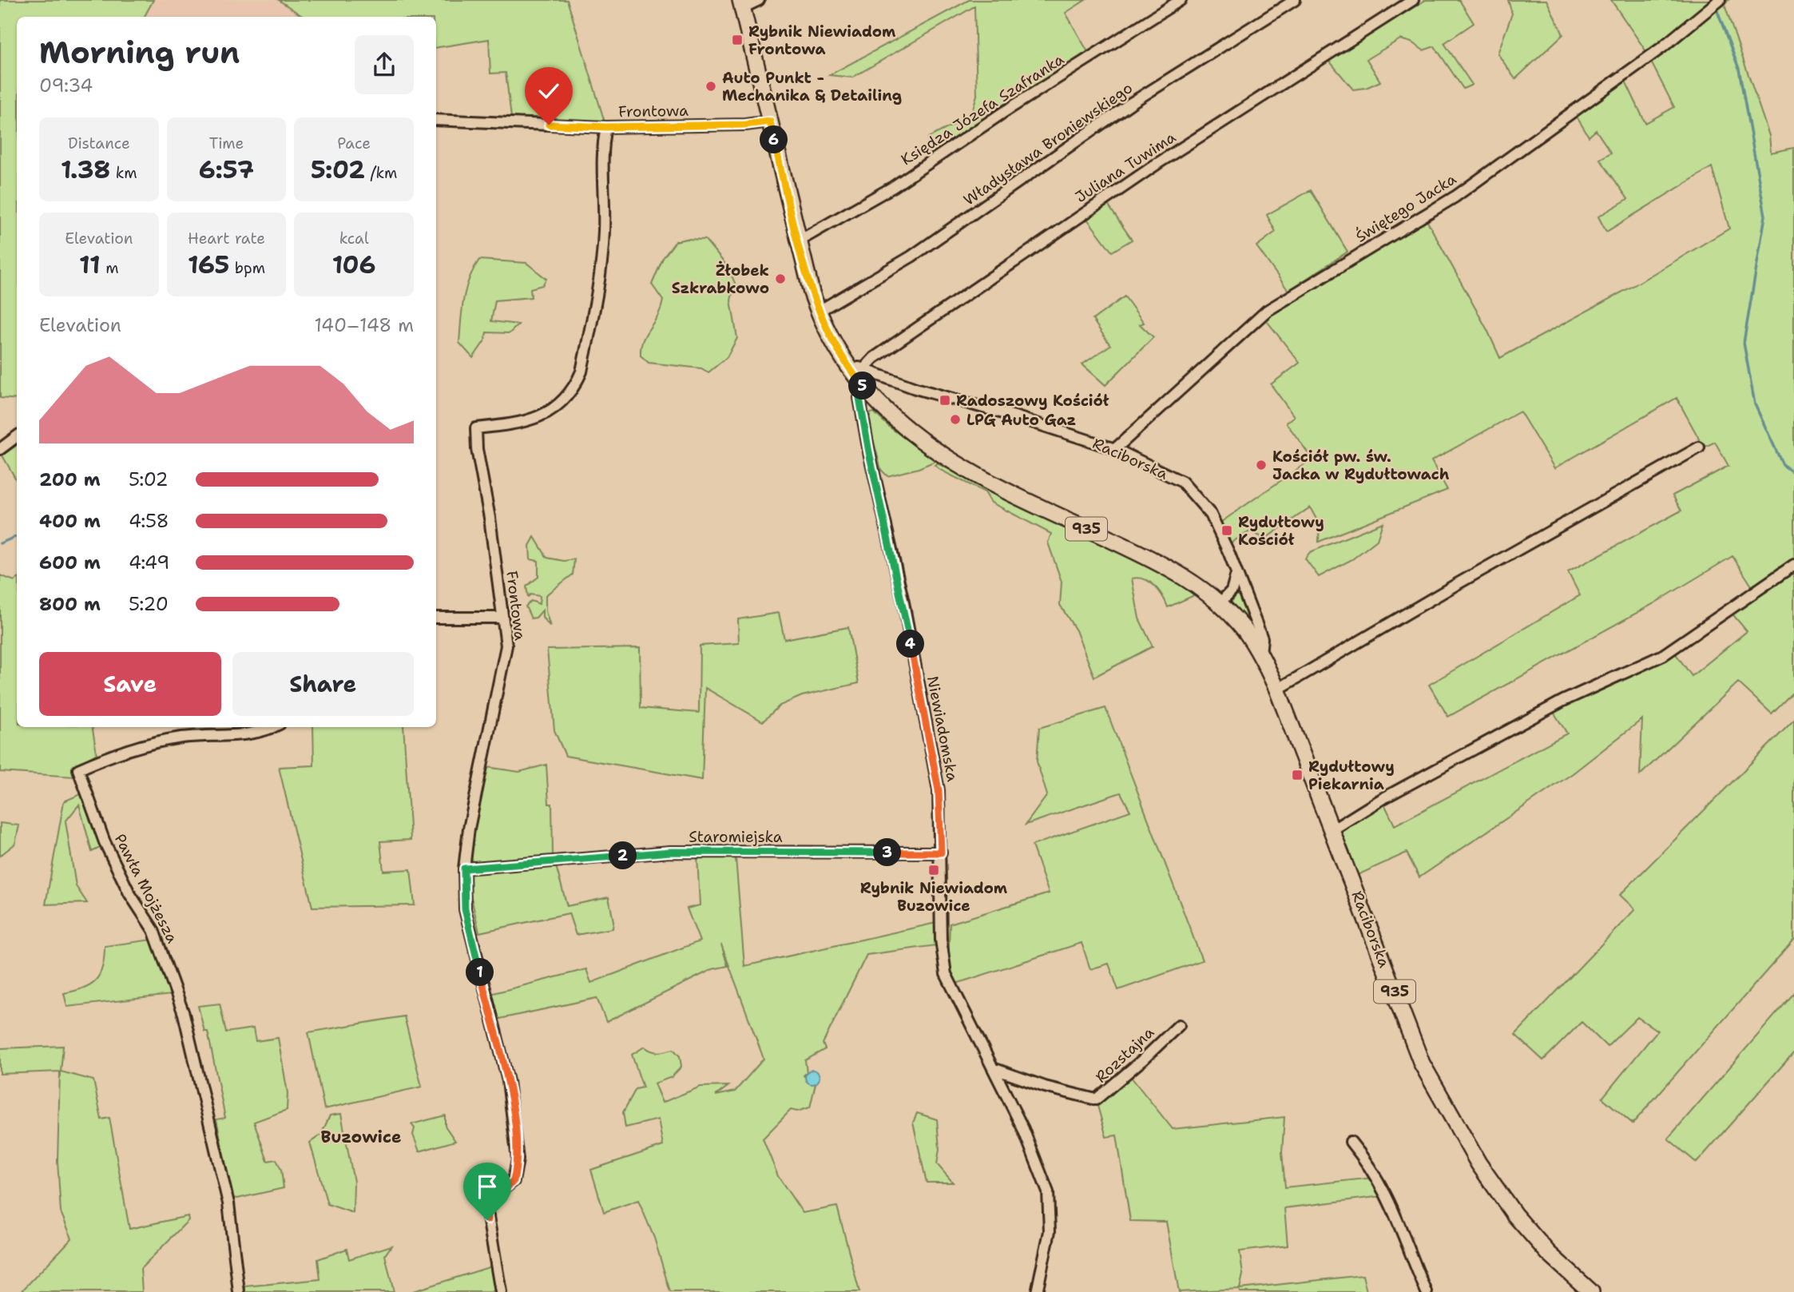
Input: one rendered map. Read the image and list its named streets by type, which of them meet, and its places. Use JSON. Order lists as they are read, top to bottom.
{
  "streets": {
    "main road": ["Raciborska", "935"],
    "street": [
      "Księdza Józefa Szafranka",
      "Frontowa",
      "Władysława Broniewskiego",
      "Juliana Tuwima",
      "Świętego Jacka",
      "Niewiadomska",
      "Staromiejska",
      "Pawła Mojżesza",
      "Rozstajna"
    ]
  },
  "crossings": [
    ["Księdza Józefa Szafranka", "Raciborska"],
    ["Frontowa", "Raciborska"],
    ["Frontowa", "Staromiejska"],
    ["Władysława Broniewskiego", "Raciborska"],
    ["Juliana Tuwima", "Raciborska"],
    ["Świętego Jacka", "Raciborska"],
    ["Raciborska", "Niewiadomska"],
    ["Niewiadomska", "Staromiejska"],
    ["Niewiadomska", "Rozstajna"]
  ],
  "districts": ["Buzowice"],
  "places": {
    "transit": [
      "Rybnik Niewiadom Frontowa",
      "Radoszowy Kościół",
      "Rydułtowy Kościół",
      "Rydułtowy Piekarnia",
      "Rybnik Niewiadom Buzowice"
    ],
    "other": [
      "Auto Punkt - Mechanika & Detailing",
      "Żłobek Szkrabkowo",
      "LPG Auto Gaz",
      "Kościół pw. św. Jacka w Rydułtowach"
    ]
  },
  "page": {
    "heading": ["Morning run", "09:34"],
    "stats": [
      ["Distance", "1.38 km"],
      ["Time", "6:57"],
      ["Pace", "5:02 /km"],
      ["Elevation", "11 m"],
      ["Heart rate", "165 bpm"],
      ["kcal", "106"]
    ],
    "pins": [
      "6",
      "5",
      "4",
      "3",
      "2",
      "1"
    ],
    "chart": ["Elevation", "140–148 m"],
    "list": [
      {
        "name": "200 m",
        "note": "5:02"
      },
      {
        "name": "400 m",
        "note": "4:58"
      },
      {
        "name": "600 m",
        "note": "4:49"
      },
      {
        "name": "800 m",
        "note": "5:20"
      }
    ],
    "buttons": ["Save", "Share"]
  }
}
